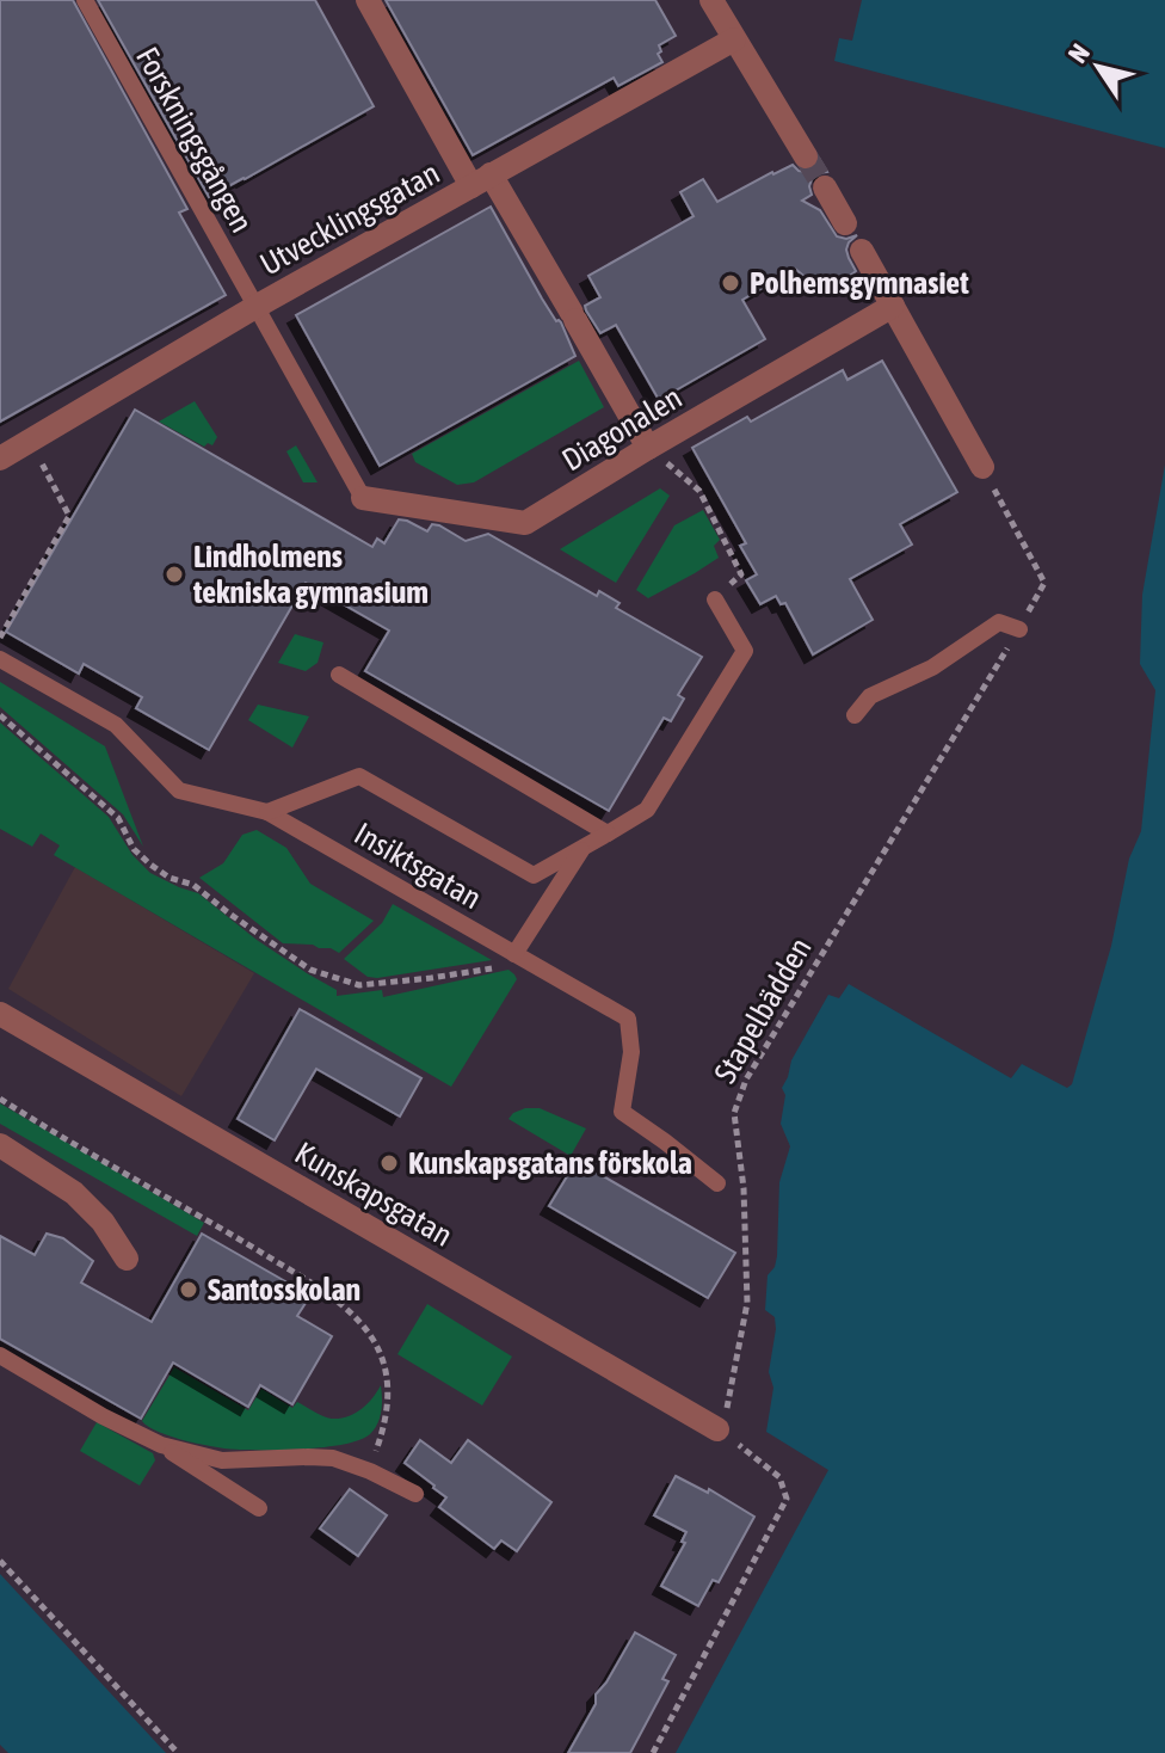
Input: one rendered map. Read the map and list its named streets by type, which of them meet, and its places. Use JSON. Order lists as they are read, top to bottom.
{
  "streets": {
    "street": ["Utvecklingsgatan", "Diagonalen", "Kunskapsgatan"],
    "lane": ["Forskningsgången", "Insiktsgatan"],
    "path": ["Stapelbädden"]
  },
  "crossings": [
    ["Forskningsgången", "Utvecklingsgatan"],
    ["Forskningsgången", "Diagonalen"],
    ["Stapelbädden", "Kunskapsgatan"]
  ],
  "places": [
    "Polhemsgymnasiet",
    "Lindholmens tekniska gymnasium",
    "Kunskapsgatans förskola",
    "Santosskolan"
  ],
  "north": "top left"
}
